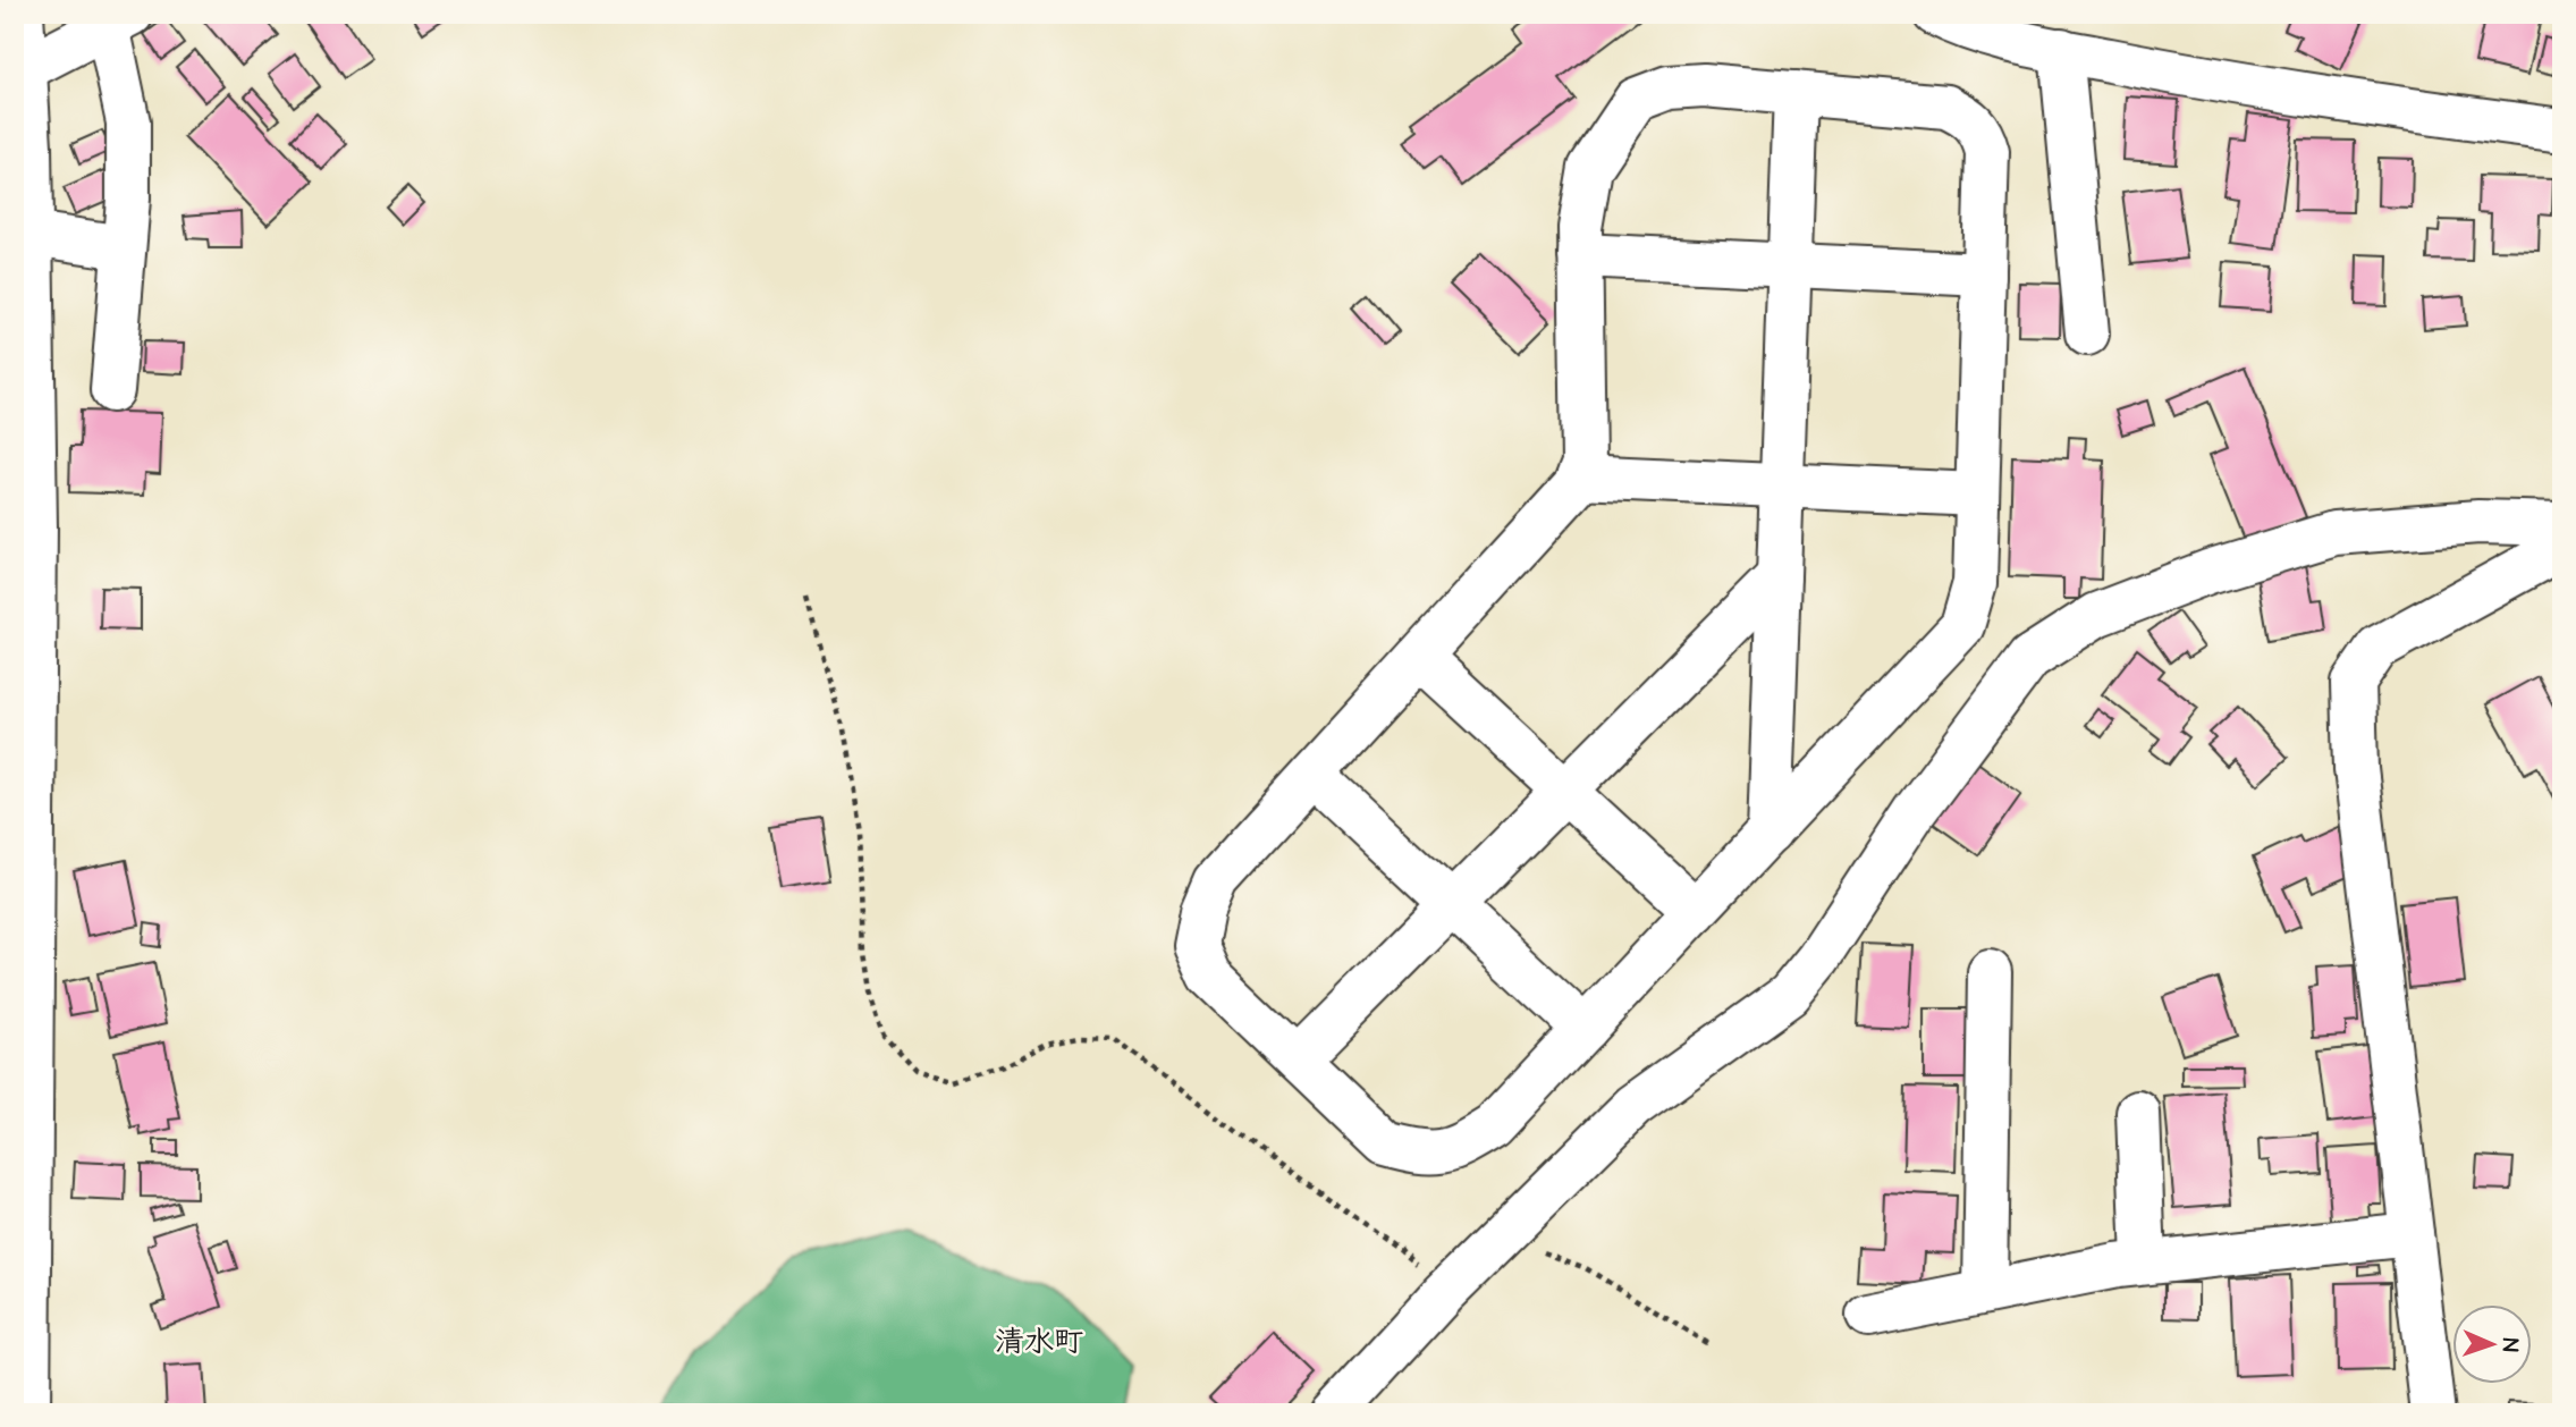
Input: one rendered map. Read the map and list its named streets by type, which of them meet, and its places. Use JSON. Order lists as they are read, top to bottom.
{
  "districts": ["清水町"],
  "north": "right"
}
